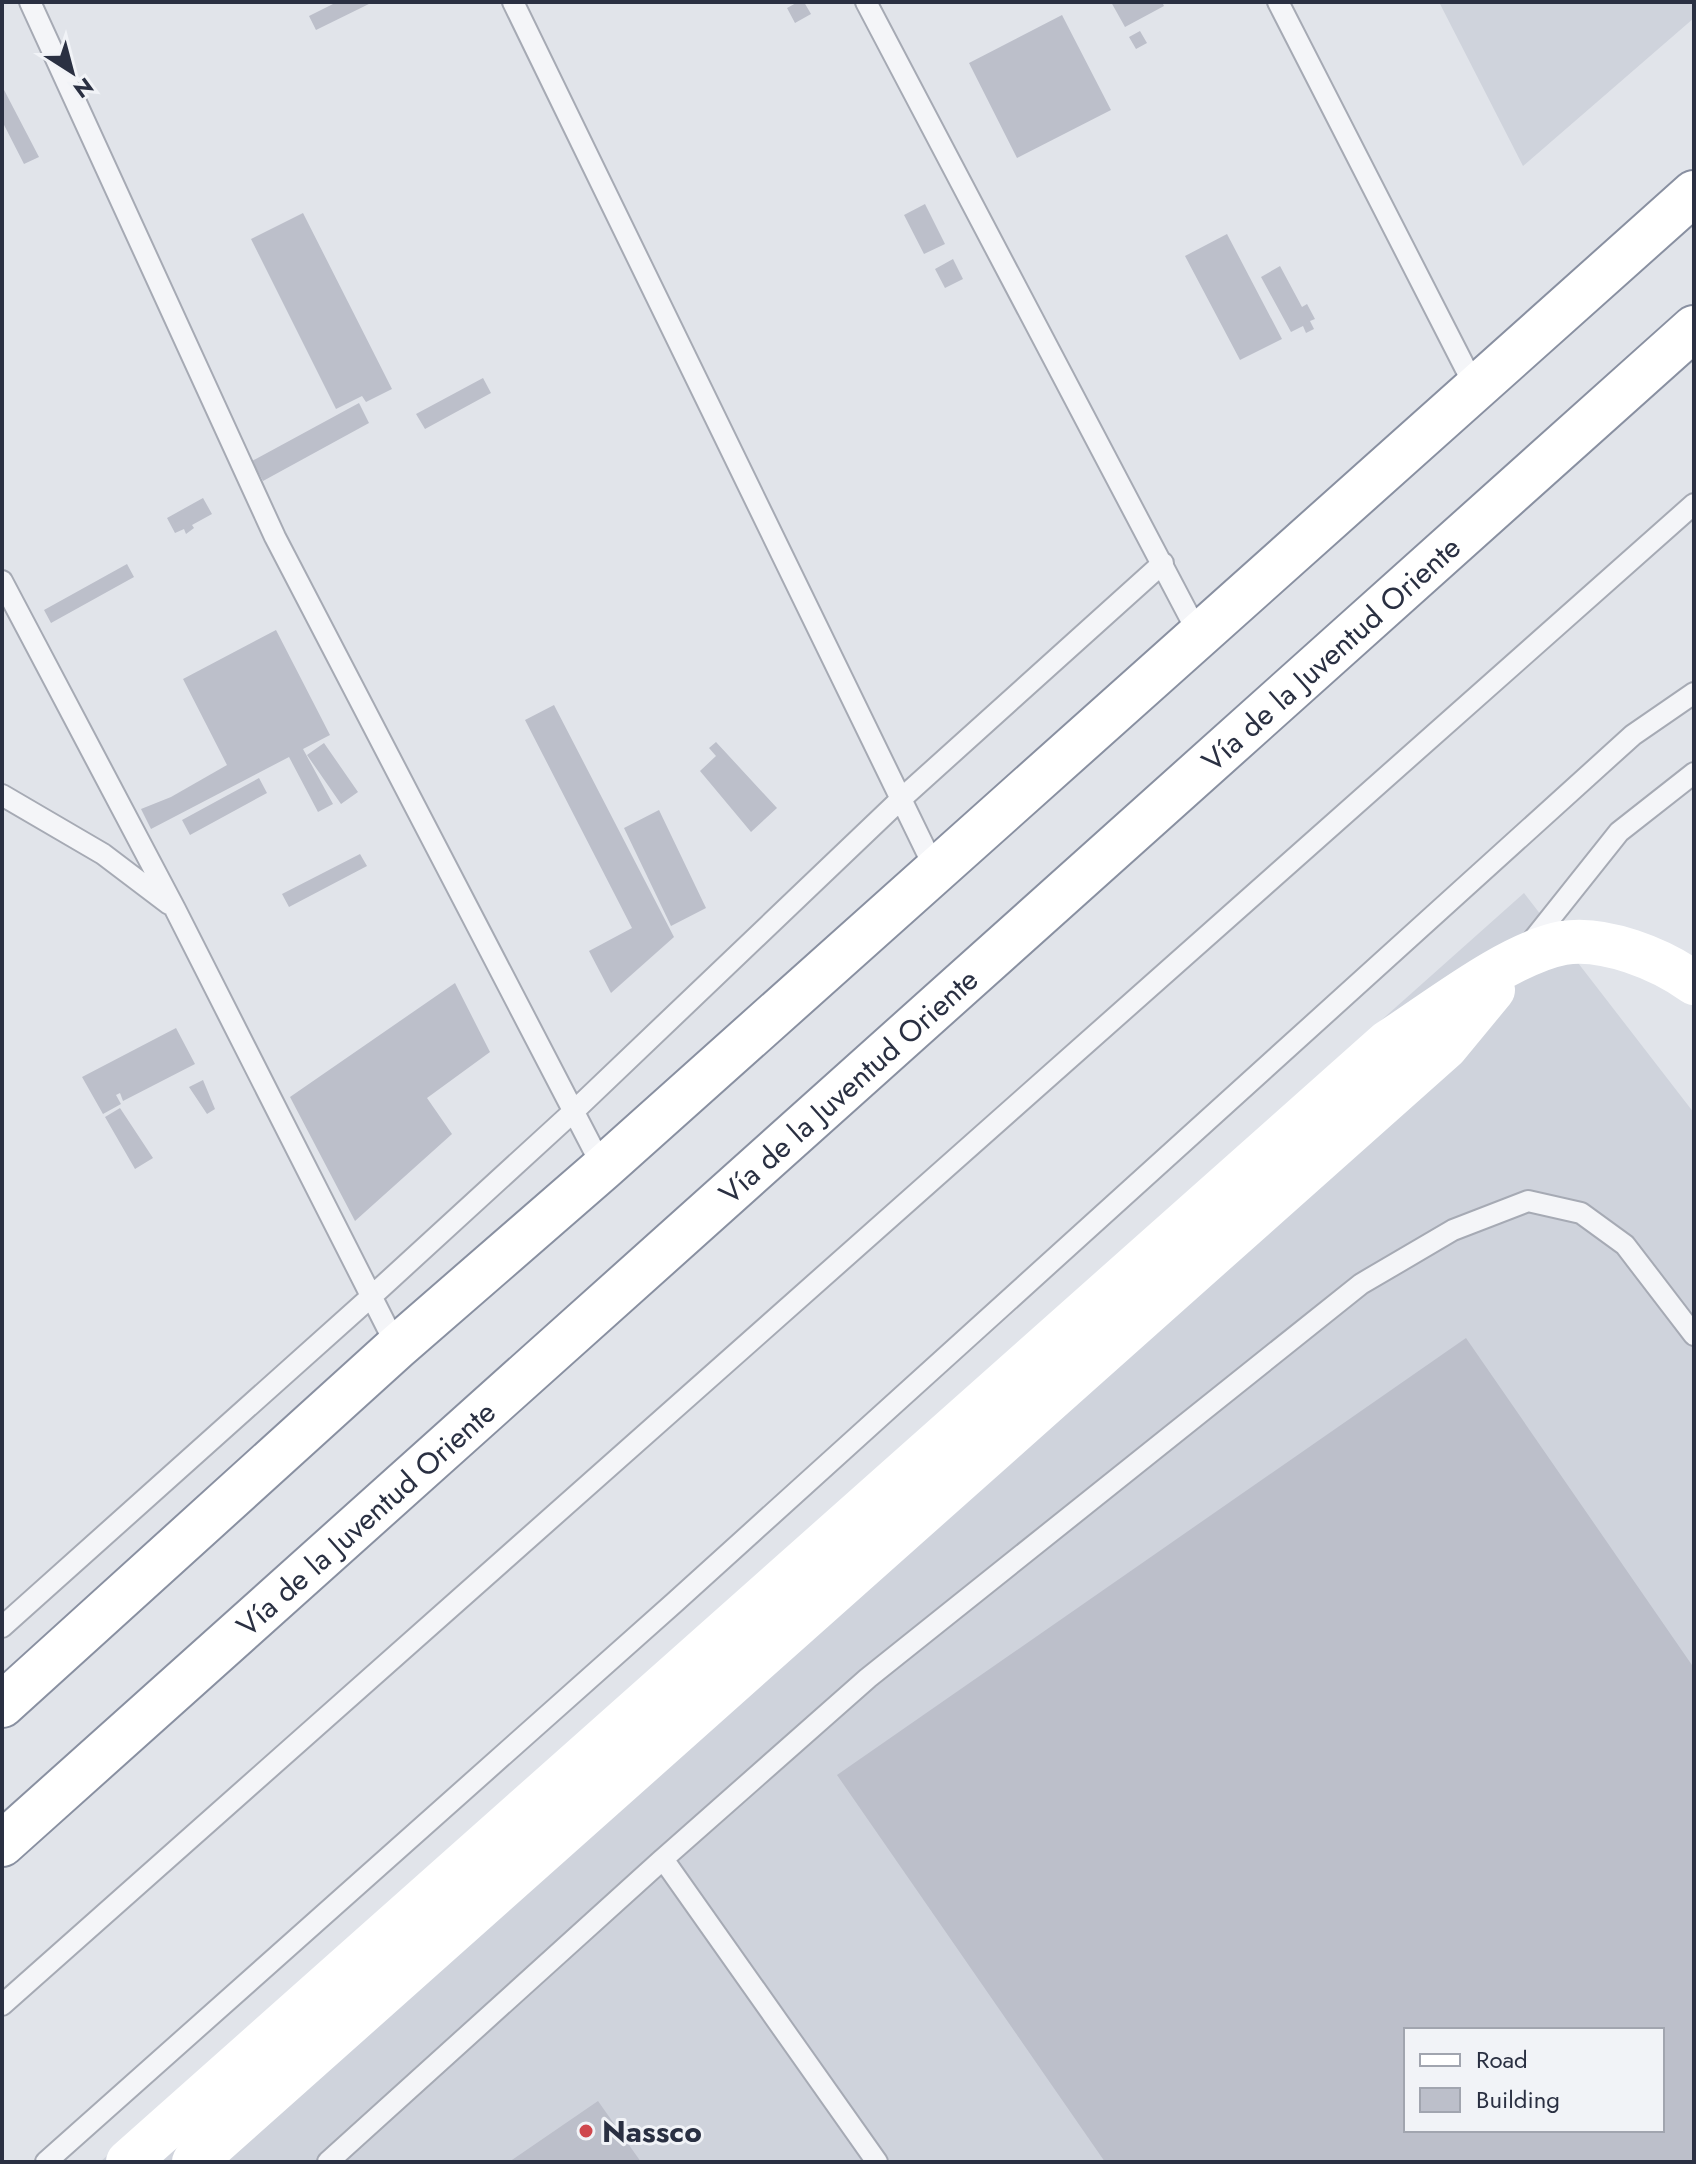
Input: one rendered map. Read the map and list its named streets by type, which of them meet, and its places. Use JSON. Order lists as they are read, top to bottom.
{
  "streets": {
    "main road": ["Vía de la Juventud Oriente"]
  },
  "places": ["Nassco"],
  "legend": ["Road", "Building"],
  "north": "bottom right"
}
